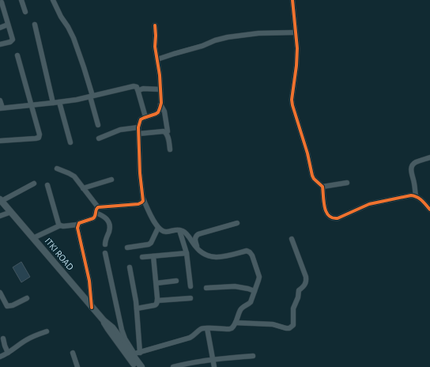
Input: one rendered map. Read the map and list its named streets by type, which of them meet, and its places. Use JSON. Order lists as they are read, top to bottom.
{
  "streets": {
    "street": ["ITKI ROAD"]
  }
}
